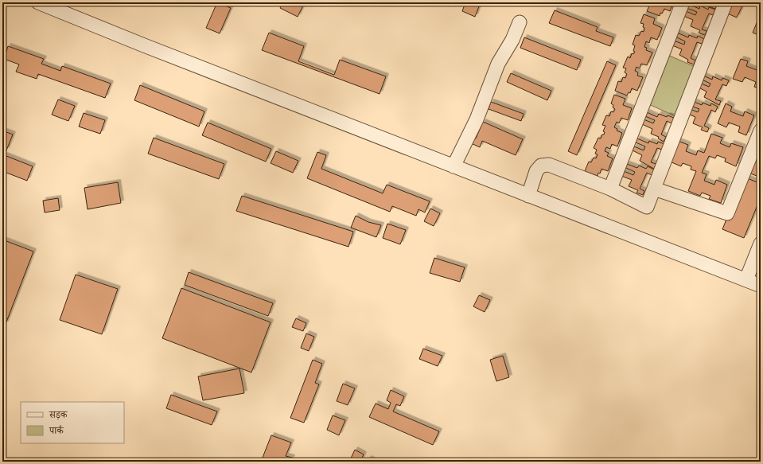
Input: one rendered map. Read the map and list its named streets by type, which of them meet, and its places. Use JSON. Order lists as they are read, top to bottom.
{
  "legend": ["सड़क", "पार्क"]
}
